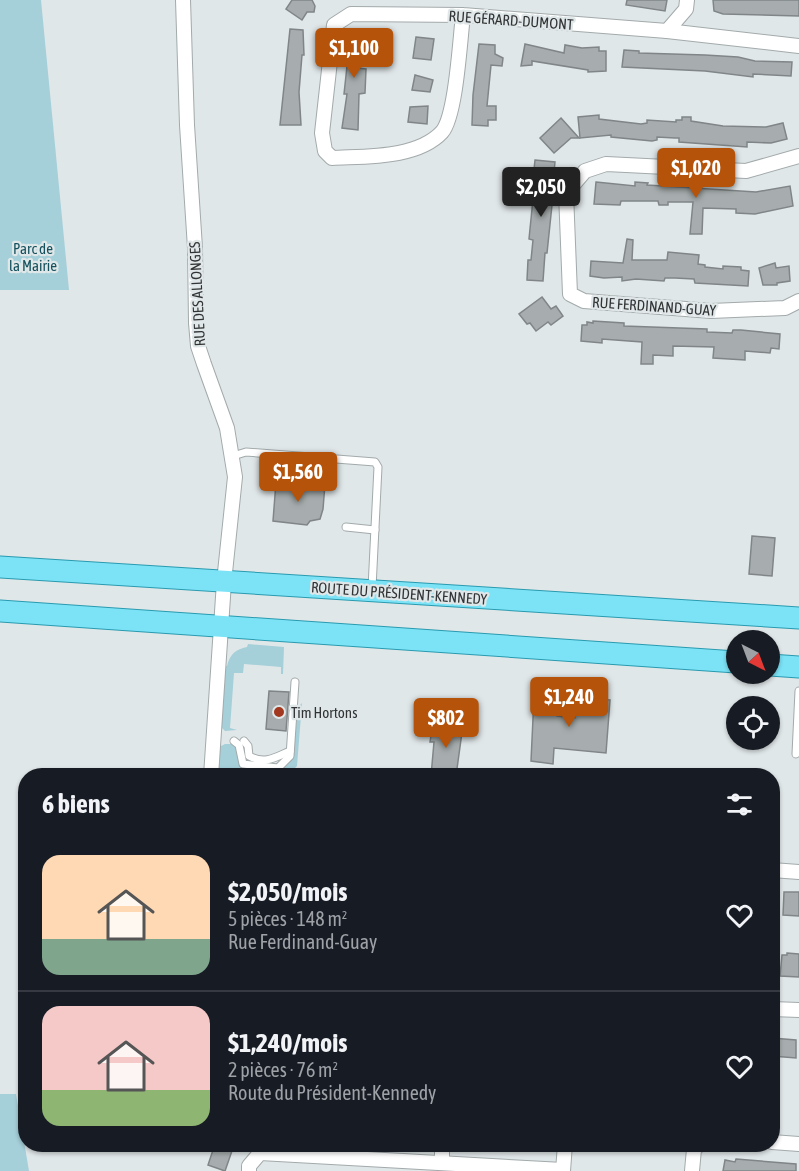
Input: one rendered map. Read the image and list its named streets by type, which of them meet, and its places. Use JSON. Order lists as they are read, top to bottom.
{
  "streets": {
    "main road": ["ROUTE DU PRÉSIDENT-KENNEDY"],
    "street": ["RUE GÉRARD-DUMONT", "RUE DES ALLONGES", "RUE FERDINAND-GUAY"]
  },
  "crossings": [
    ["RUE DES ALLONGES", "ROUTE DU PRÉSIDENT-KENNEDY"]
  ],
  "parks": ["Parc de la Mairie"],
  "places": ["Tim Hortons"],
  "north": "bottom right",
  "page": {
    "price": [
      "$1,100",
      "$1,020",
      "$2,050",
      "$1,560",
      "$1,240",
      "$802"
    ],
    "heading": "6 biens",
    "list": [
      {
        "name": "$2,050/mois",
        "note": "5 pièces · 148 m² · Rue Ferdinand-Guay"
      },
      {
        "name": "$1,240/mois",
        "note": "2 pièces · 76 m² · Route du Président-Kennedy"
      }
    ]
  }
}
